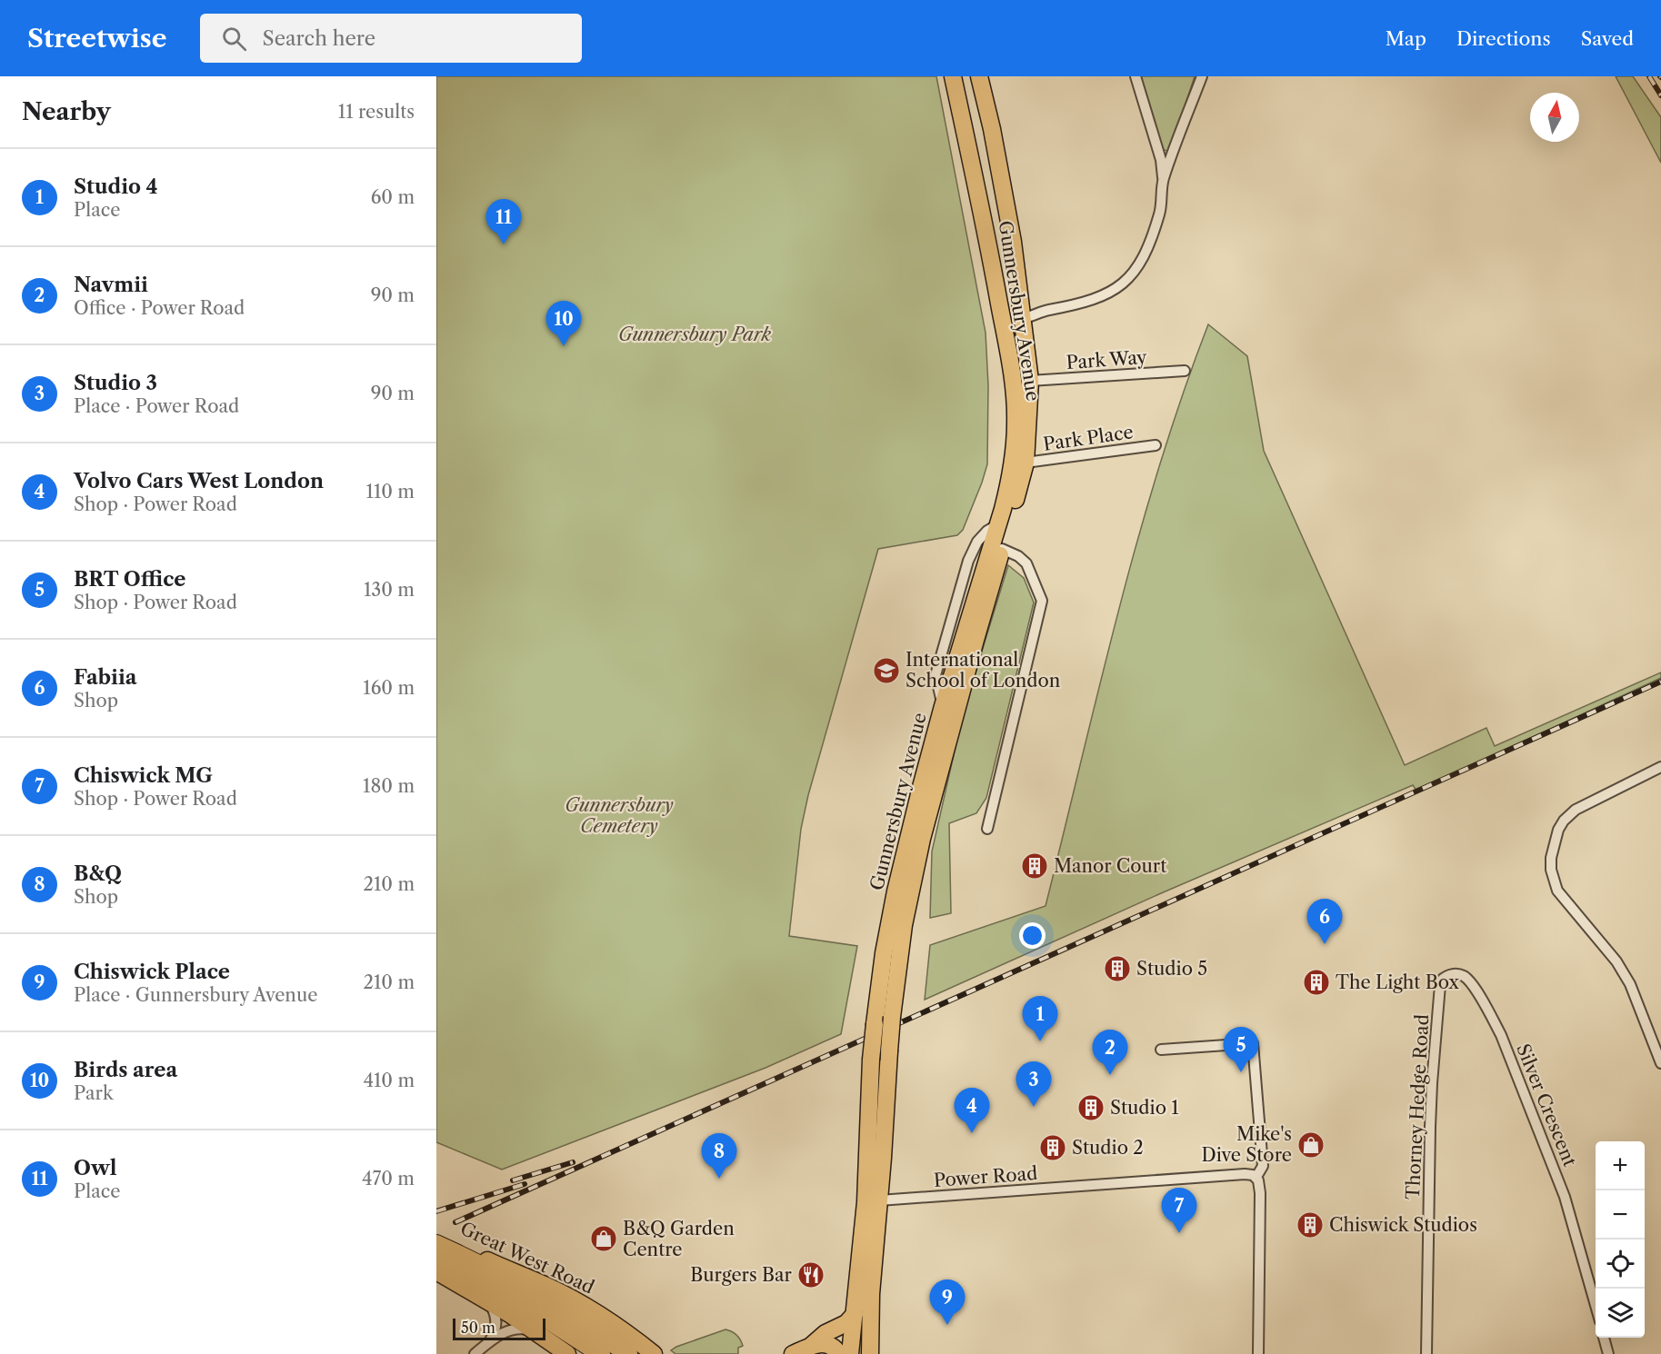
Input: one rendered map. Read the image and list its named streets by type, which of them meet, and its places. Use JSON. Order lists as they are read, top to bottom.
{
  "streets": {
    "highway": ["Gunnersbury Avenue", "Great West Road"],
    "street": [
      "Park Way",
      "Park Place",
      "Silver Crescent",
      "Thorney Hedge Road",
      "Power Road"
    ]
  },
  "crossings": [
    ["Gunnersbury Avenue", "Park Way"],
    ["Gunnersbury Avenue", "Park Place"],
    ["Gunnersbury Avenue", "Power Road"],
    ["Silver Crescent", "Thorney Hedge Road"]
  ],
  "parks": ["Gunnersbury Park", "Gunnersbury Cemetery"],
  "places": {
    "school or university": ["International School of London"],
    "building": [
      "Manor Court",
      "Studio 5",
      "The Light Box",
      "Studio 1",
      "Studio 2",
      "Chiswick Studios"
    ],
    "shop": ["Mike's Dive Store", "B&Q Garden Centre"],
    "restaurant": ["Burgers Bar"]
  },
  "scale_bar": "50 m",
  "north": "top",
  "page": {
    "header": "Streetwise",
    "search": "Search here",
    "nav": ["Map", "Directions", "Saved"],
    "heading": ["Nearby", "11 results"],
    "list": [
      {
        "mark": "1",
        "name": "Studio 4",
        "note": "Place",
        "value": "60 m"
      },
      {
        "mark": "2",
        "name": "Navmii",
        "note": "Office · Power Road",
        "value": "90 m"
      },
      {
        "mark": "3",
        "name": "Studio 3",
        "note": "Place · Power Road",
        "value": "90 m"
      },
      {
        "mark": "4",
        "name": "Volvo Cars West London",
        "note": "Shop · Power Road",
        "value": "110 m"
      },
      {
        "mark": "5",
        "name": "BRT Office",
        "note": "Shop · Power Road",
        "value": "130 m"
      },
      {
        "mark": "6",
        "name": "Fabiia",
        "note": "Shop",
        "value": "160 m"
      },
      {
        "mark": "7",
        "name": "Chiswick MG",
        "note": "Shop · Power Road",
        "value": "180 m"
      },
      {
        "mark": "8",
        "name": "B&Q",
        "note": "Shop",
        "value": "210 m"
      },
      {
        "mark": "9",
        "name": "Chiswick Place",
        "note": "Place · Gunnersbury Avenue",
        "value": "210 m"
      },
      {
        "mark": "10",
        "name": "Birds area",
        "note": "Park",
        "value": "410 m"
      },
      {
        "mark": "11",
        "name": "Owl",
        "note": "Place",
        "value": "470 m"
      }
    ],
    "pins": [
      "11",
      "10",
      "6",
      "1",
      "5",
      "2",
      "3",
      "4",
      "8",
      "7",
      "9"
    ],
    "map_buttons": ["+", "−"],
    "scale": "50 m"
  }
}
